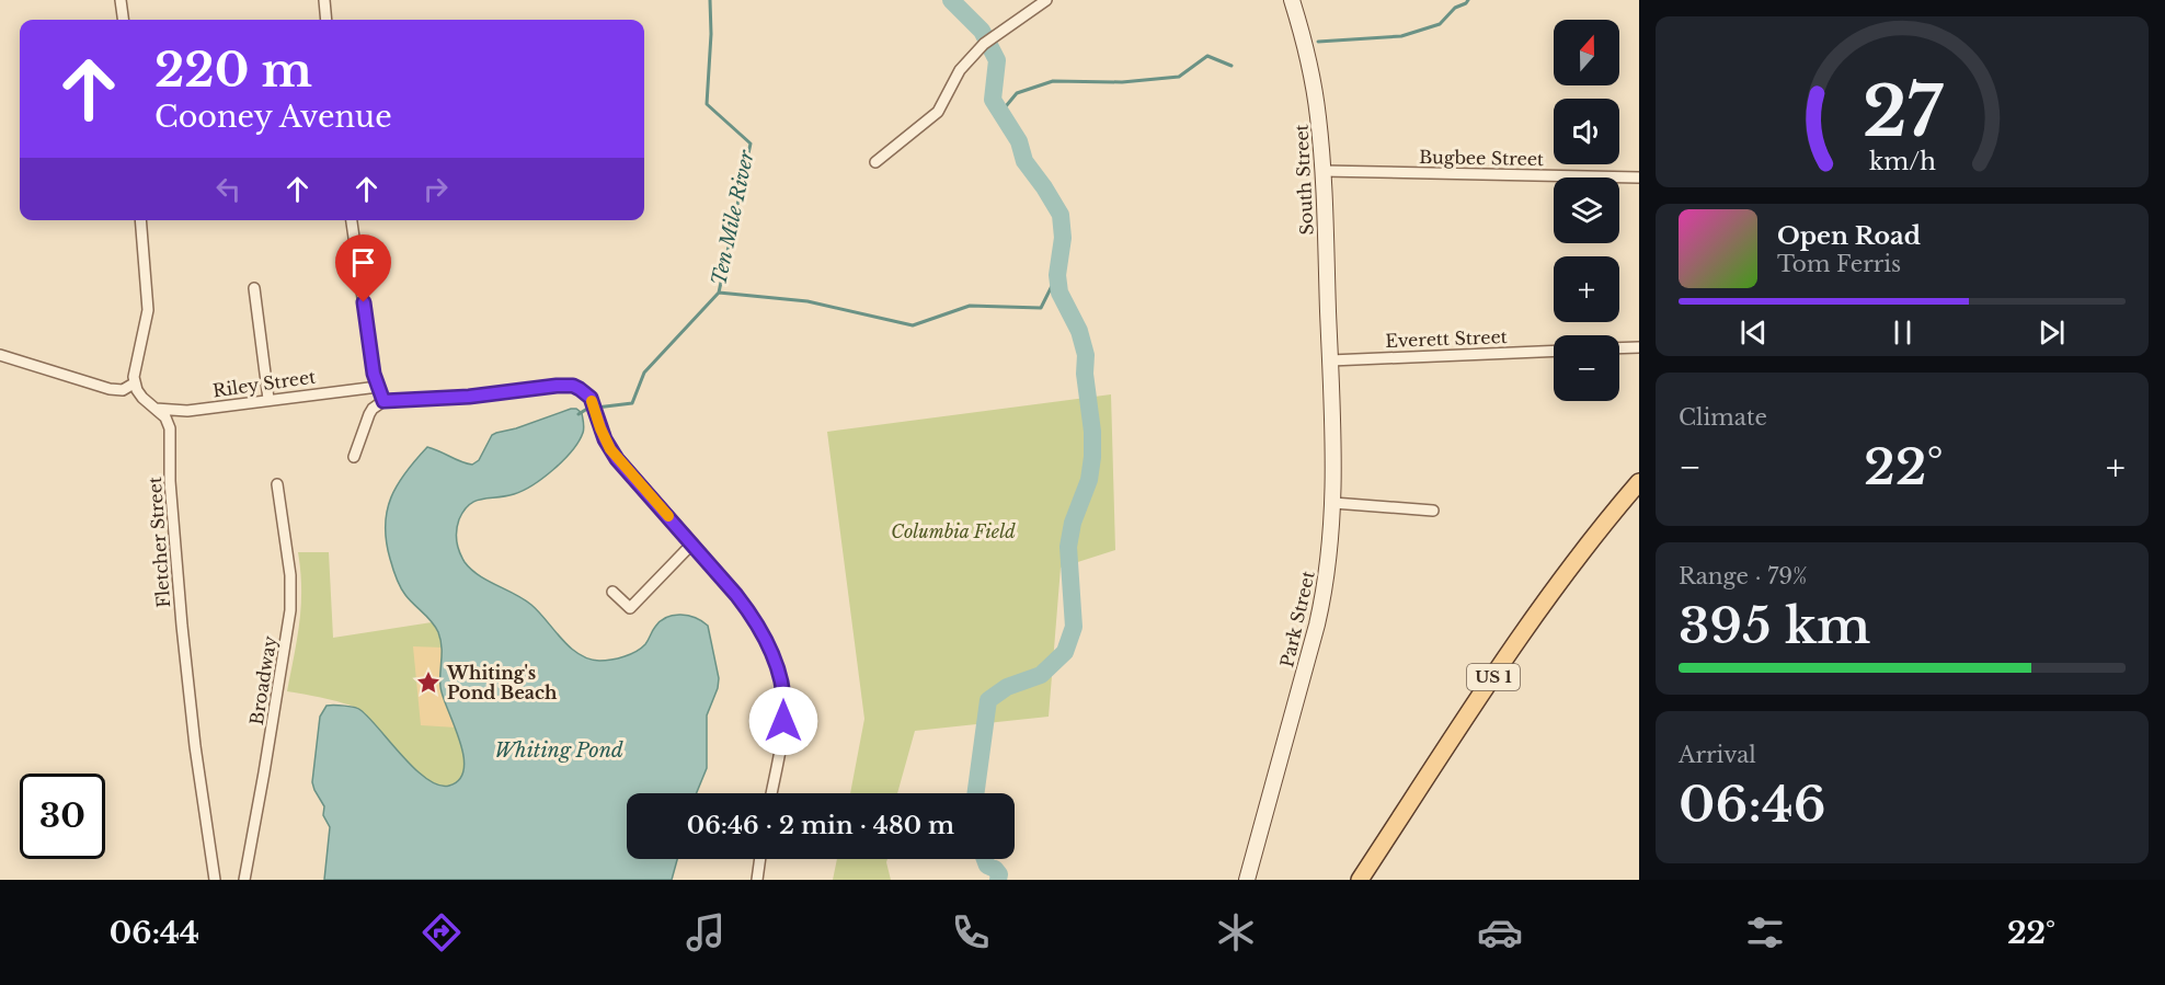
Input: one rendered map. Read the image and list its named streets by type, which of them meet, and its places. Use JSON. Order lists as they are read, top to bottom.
{
  "streets": {
    "main road": ["South Street", "Park Street", "US 1"],
    "street": [
      "Bugbee Street",
      "Everett Street",
      "Riley Street",
      "Fletcher Street",
      "Broadway"
    ]
  },
  "crossings": [
    ["Bugbee Street", "South Street"],
    ["South Street", "Everett Street"],
    ["South Street", "Park Street"],
    ["Everett Street", "Park Street"],
    ["Riley Street", "Fletcher Street"]
  ],
  "water": ["Ten Mile River", "Whiting Pond"],
  "parks": ["Columbia Field"],
  "places": {
    "place": ["Whiting's Pond Beach"]
  },
  "north": "top",
  "page": {
    "map_buttons": ["+", "−"],
    "turn": ["220 m", "Cooney Avenue"],
    "song": ["Open Road", "Tom Ferris"],
    "tile": [
      "Climate",
      ["Range · 79%", "395 km"],
      ["Arrival", "06:46"]
    ],
    "heat": ["−", "22°", "+"],
    "limit": "30",
    "trip": "06:46 · 2 min · 480 m",
    "tabs": ["06:44", "22°"],
    "gauge": ["27", "km/h"]
  }
}
